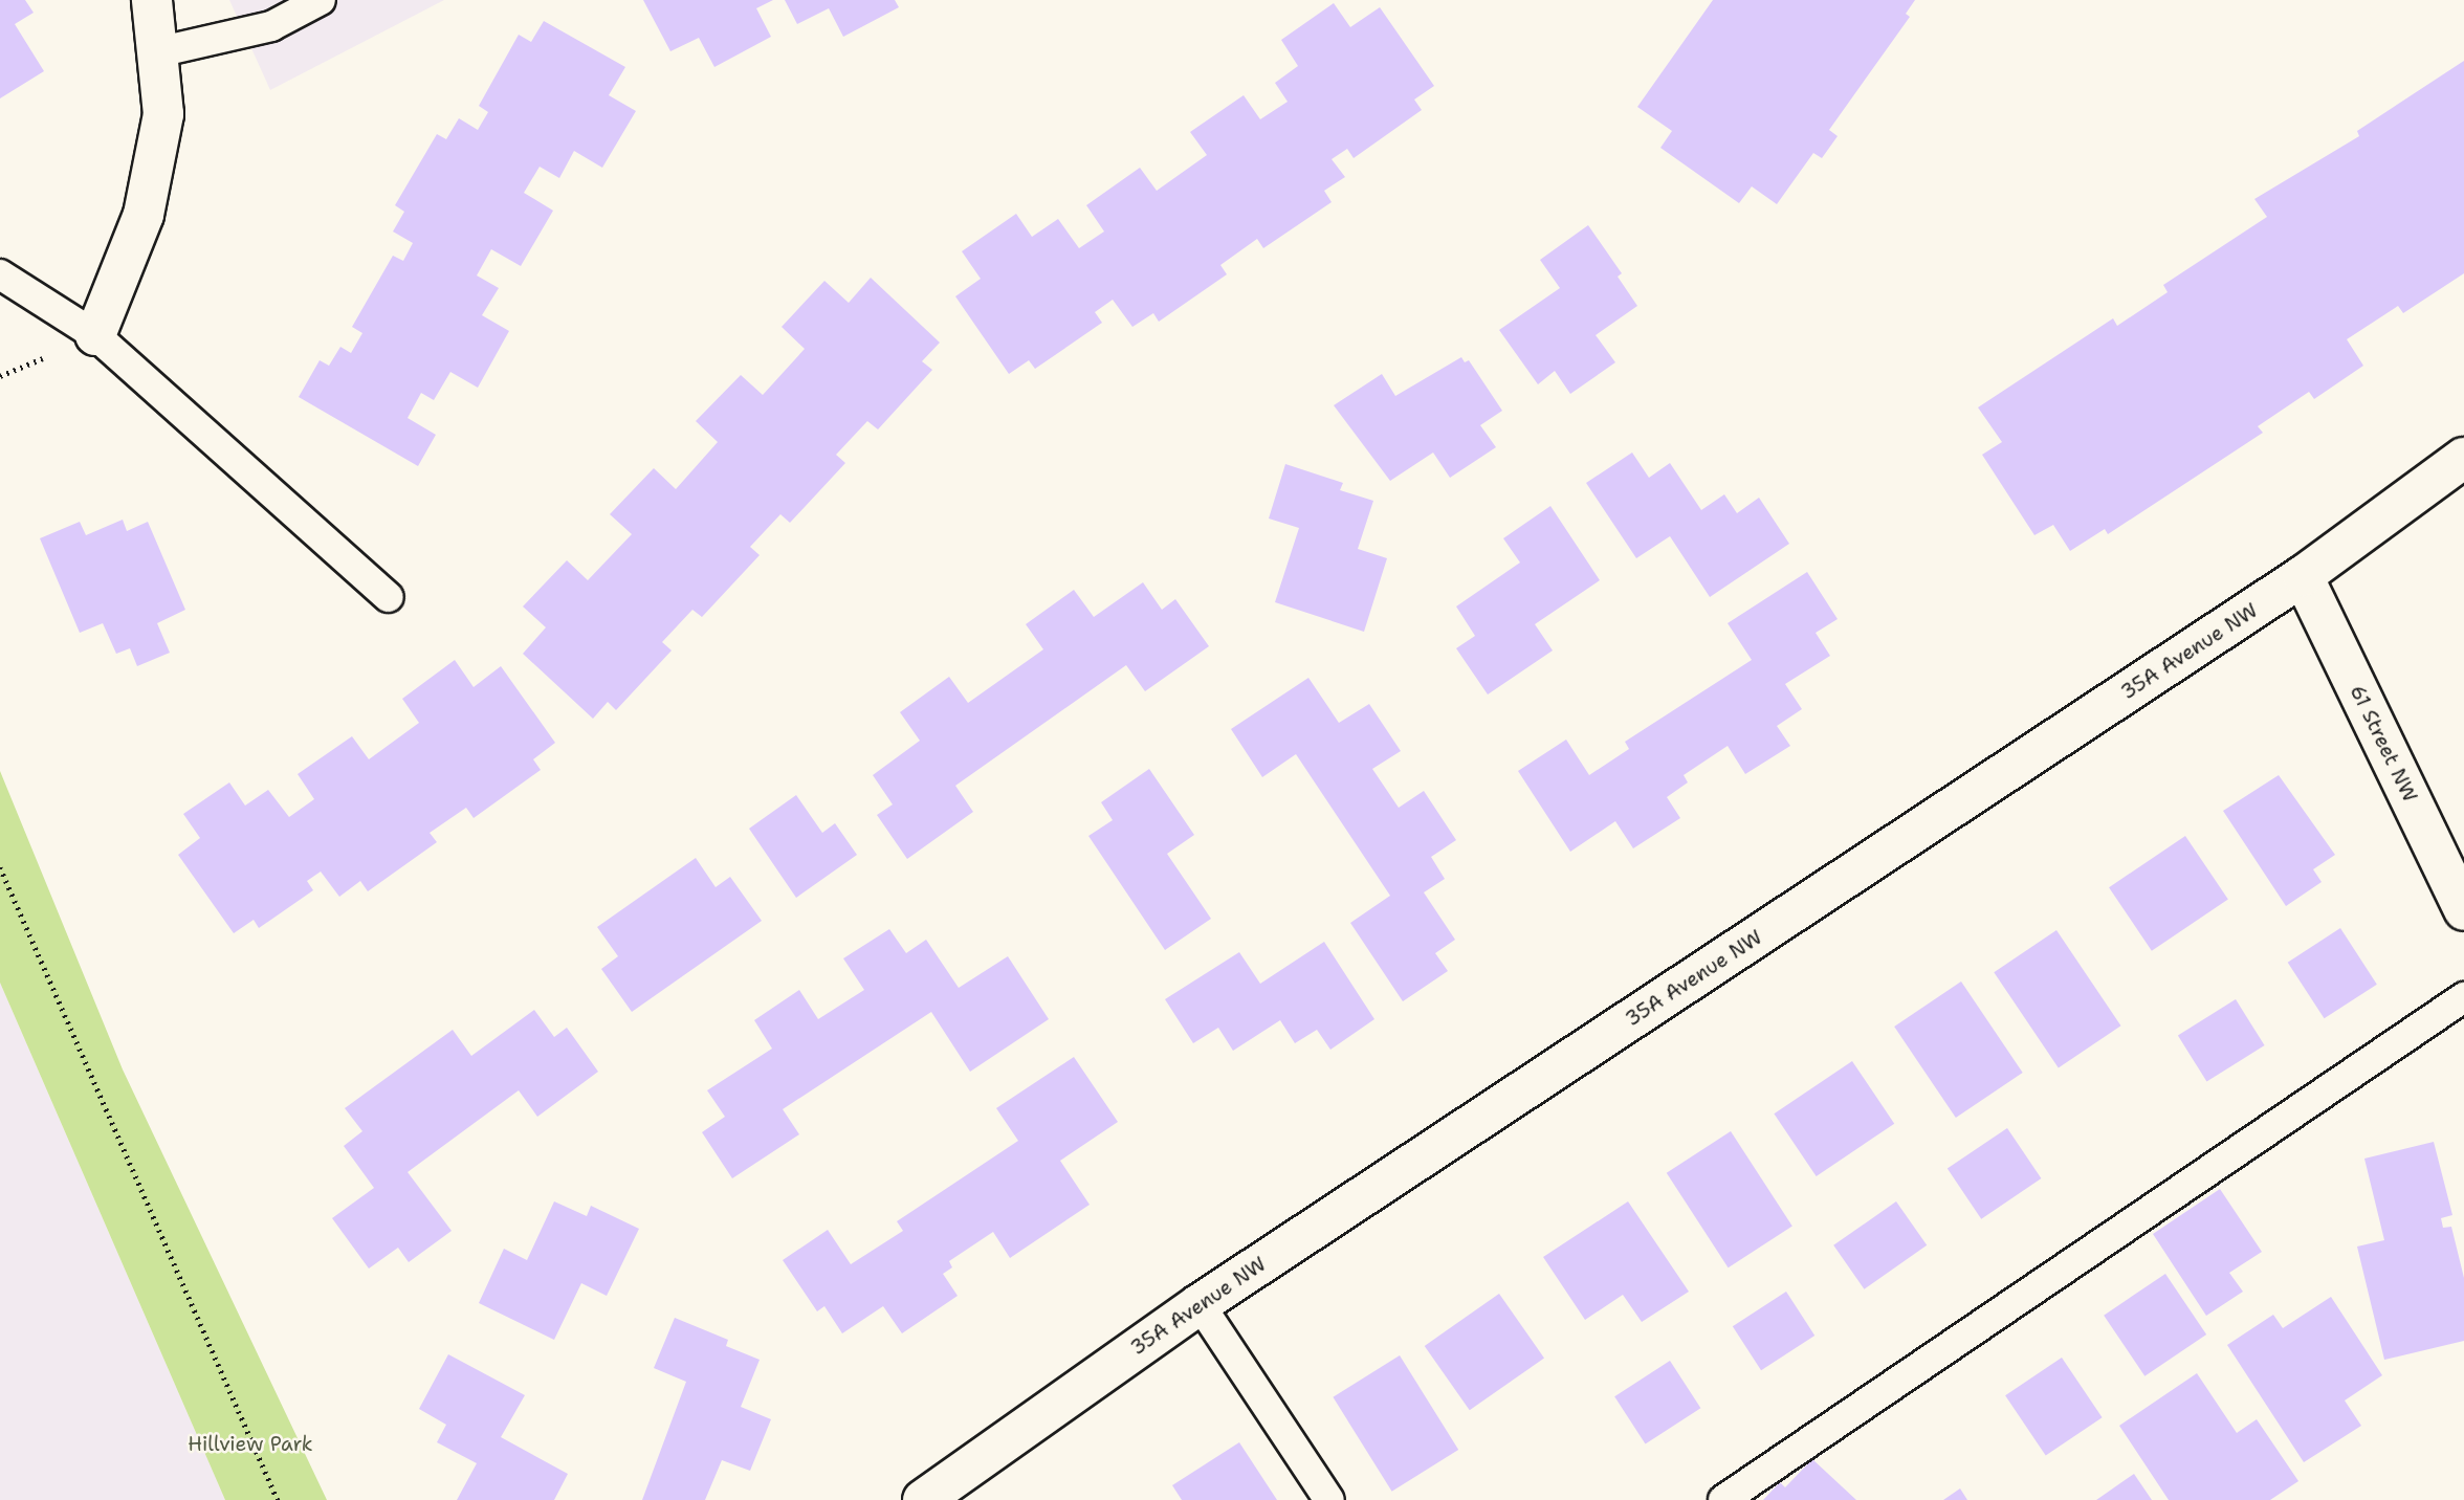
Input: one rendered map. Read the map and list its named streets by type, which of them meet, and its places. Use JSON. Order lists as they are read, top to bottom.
{
  "streets": {
    "street": ["35A Avenue NW", "61 Street NW"]
  },
  "crossings": [
    ["35A Avenue NW", "61 Street NW"]
  ],
  "parks": ["Hillview Park"]
}
